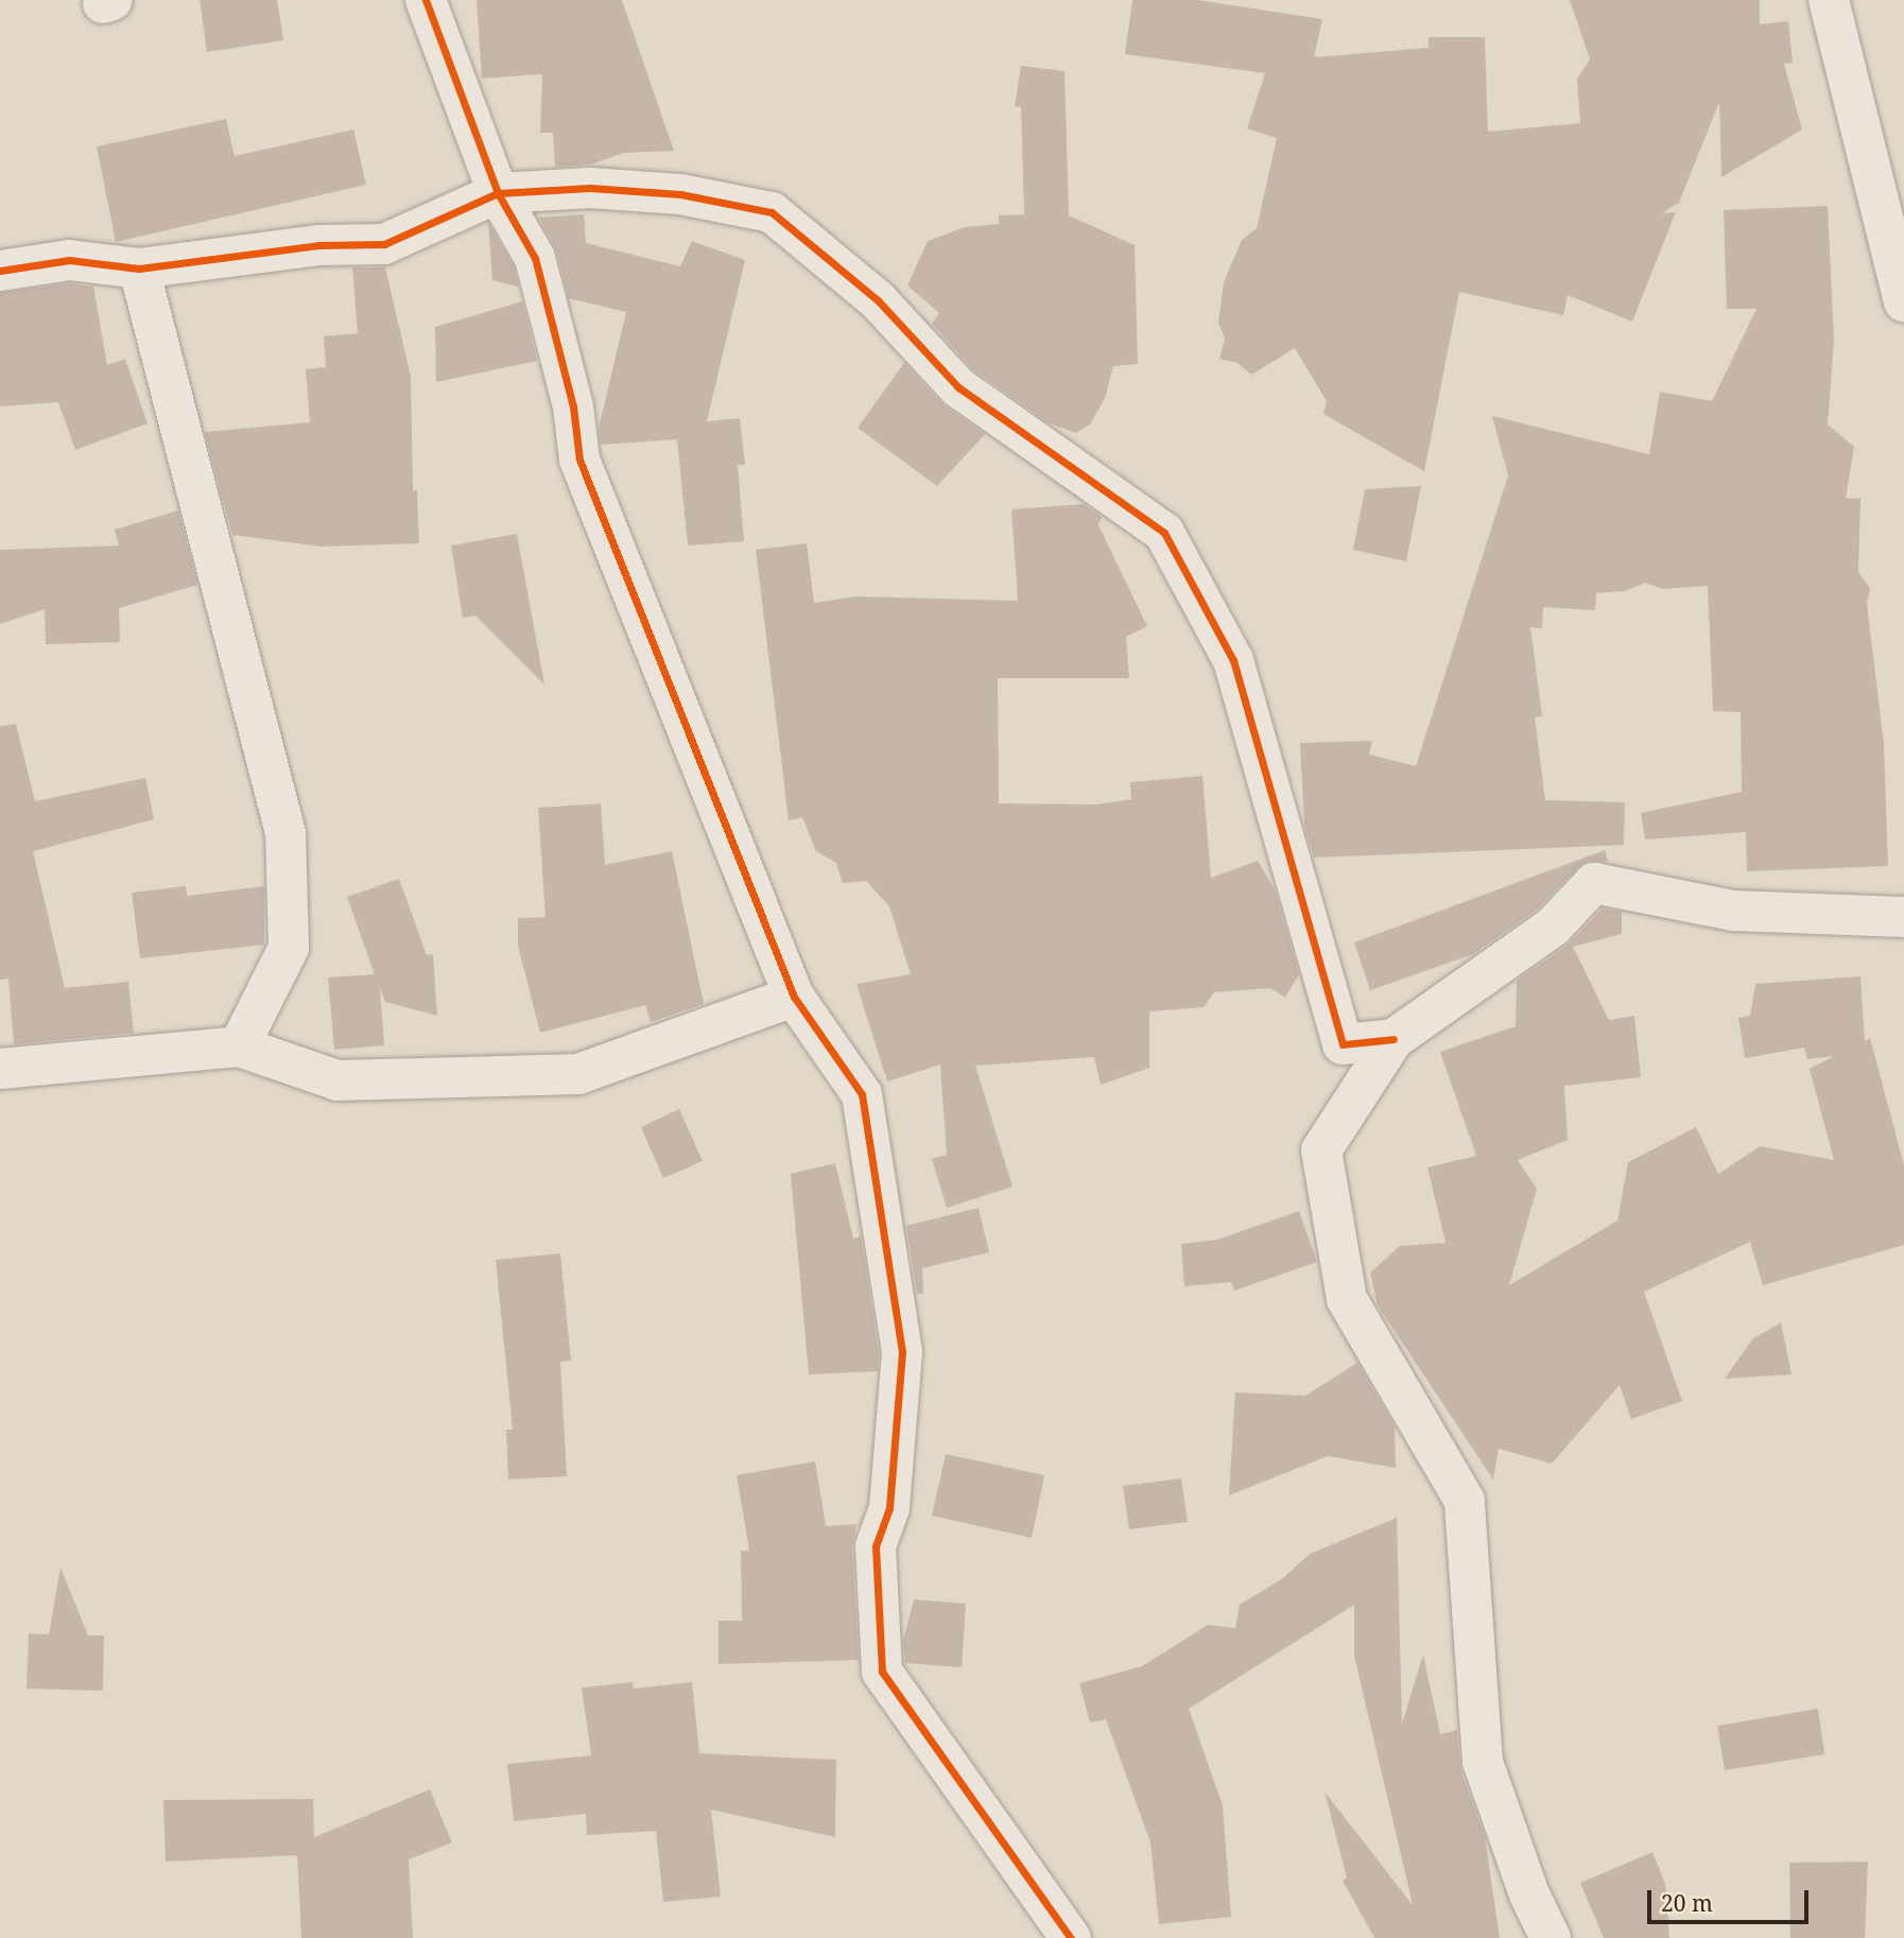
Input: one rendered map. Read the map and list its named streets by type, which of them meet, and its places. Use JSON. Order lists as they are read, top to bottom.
{
  "scale_bar": "20 m"
}
